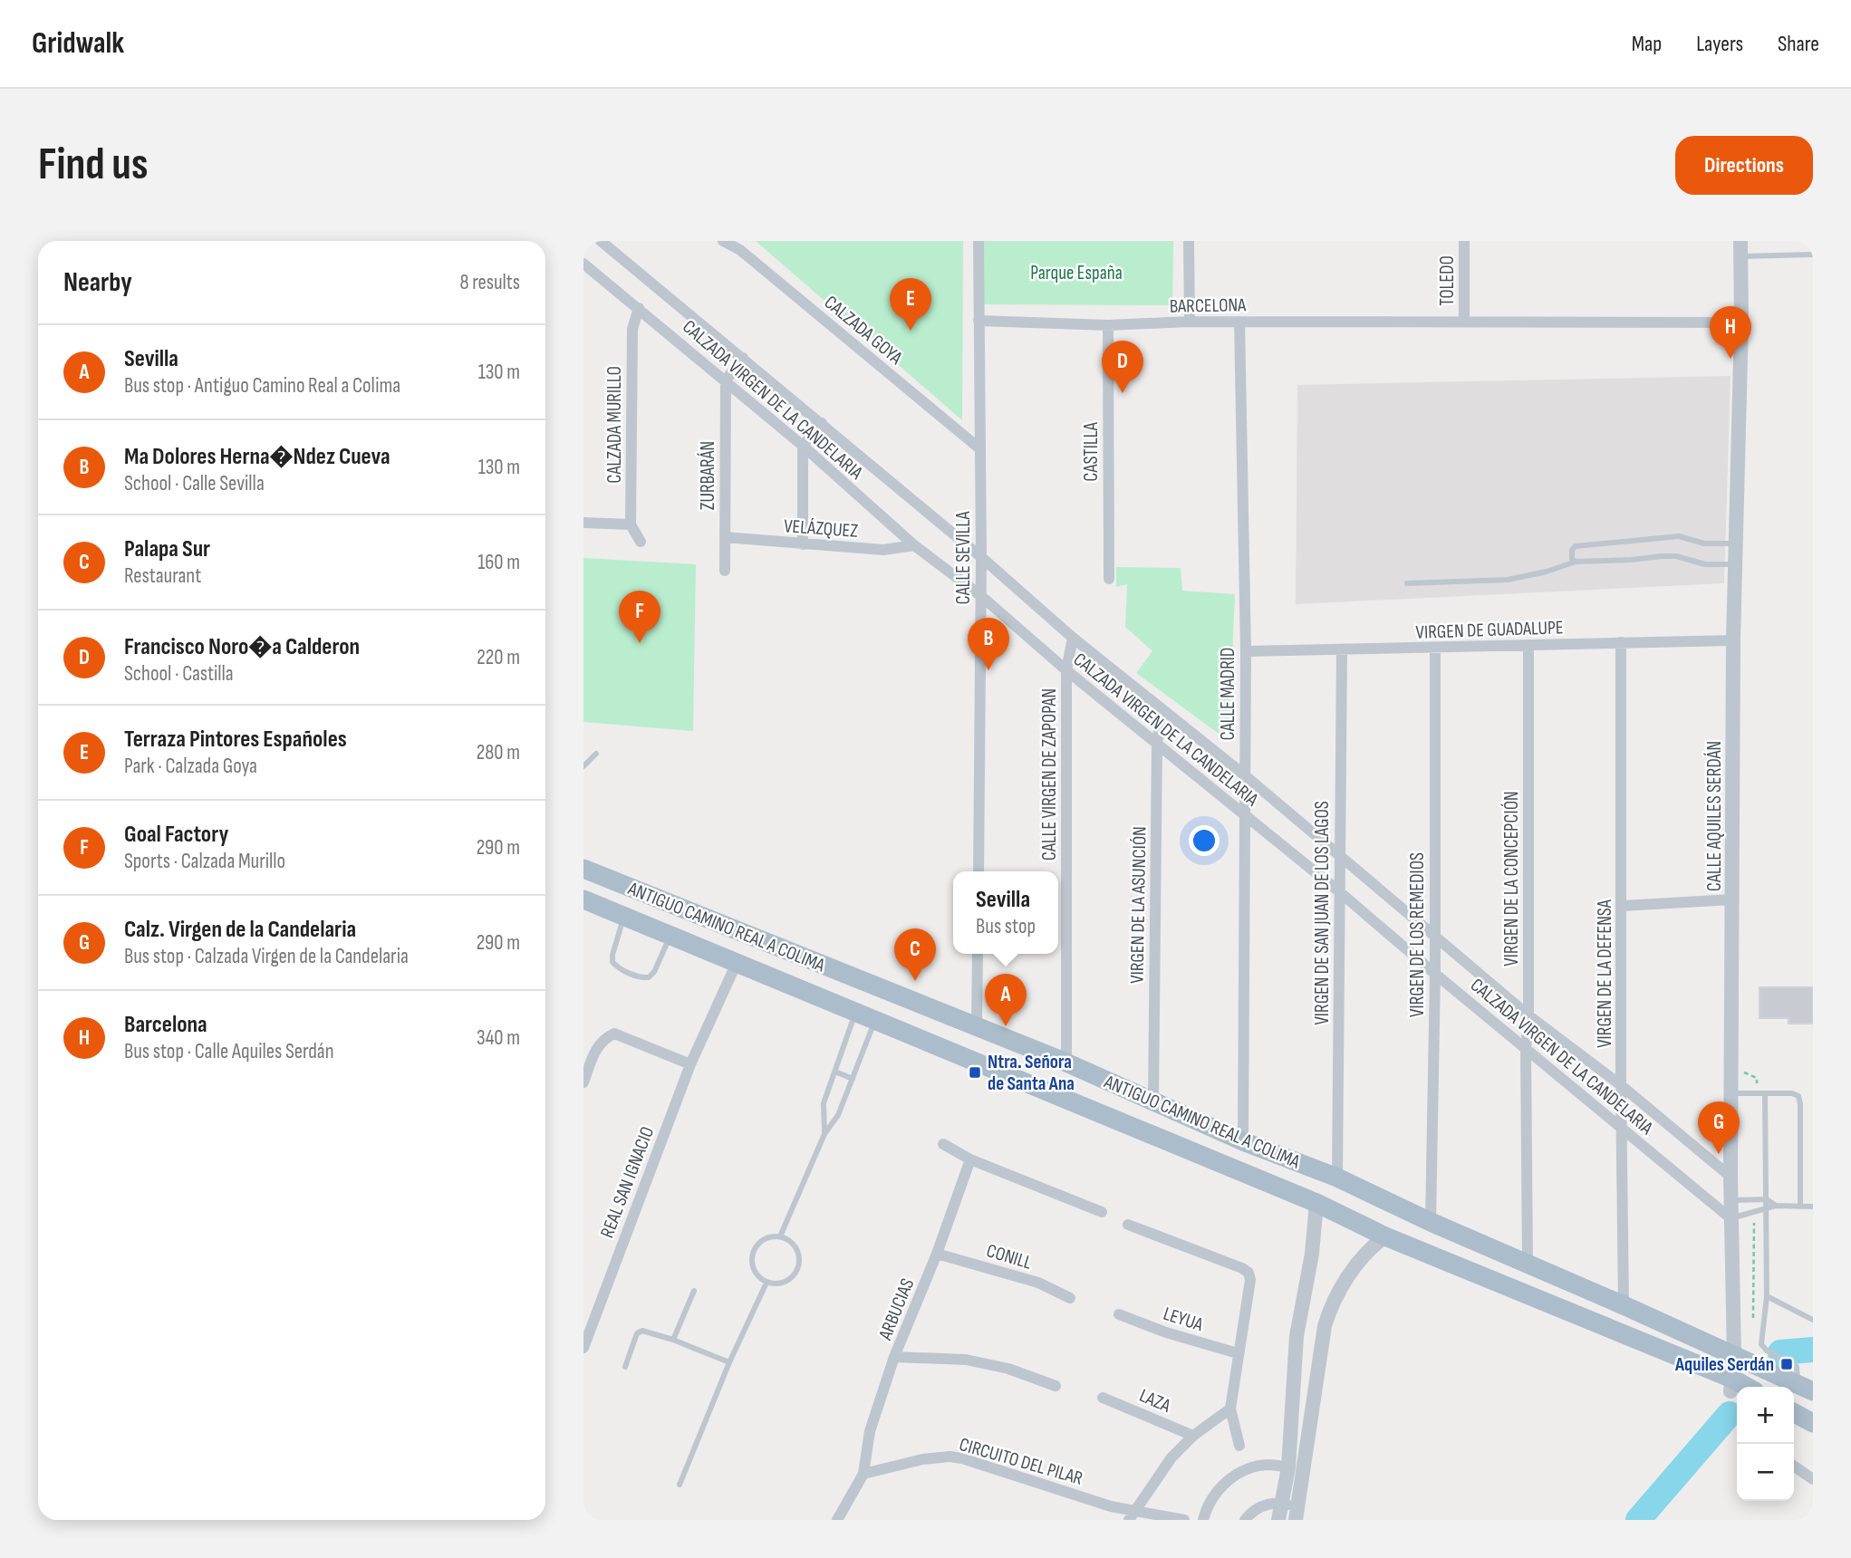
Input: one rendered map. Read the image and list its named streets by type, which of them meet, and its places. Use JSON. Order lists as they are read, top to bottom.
{
  "streets": {
    "main road": ["ANTIGUO CAMINO REAL A COLIMA"],
    "street": [
      "TOLEDO",
      "BARCELONA",
      "CALZADA GOYA",
      "CALZADA VIRGEN DE LA CANDELARIA",
      "CALZADA MURILLO",
      "CASTILLA",
      "ZURBARÁN",
      "VELÁZQUEZ",
      "CALLE SEVILLA",
      "VIRGEN DE GUADALUPE",
      "CALLE MADRID",
      "CALLE VIRGEN DE ZAPOPAN",
      "CALLE AQUILES SERDÁN",
      "VIRGEN DE LA CONCEPCIÓN",
      "VIRGEN DE LA ASUNCIÓN",
      "VIRGEN DE SAN JUAN DE LOS LAGOS",
      "VIRGEN DE LOS REMEDIOS",
      "VIRGEN DE LA DEFENSA",
      "REAL SAN IGNACIO",
      "CONILL",
      "ARBUCIAS",
      "LEYUA",
      "LAZA",
      "CIRCUITO DEL PILAR"
    ]
  },
  "crossings": [
    ["TOLEDO", "BARCELONA"],
    ["BARCELONA", "CASTILLA"],
    ["BARCELONA", "CALLE SEVILLA"],
    ["BARCELONA", "CALLE MADRID"],
    ["BARCELONA", "CALLE AQUILES SERDÁN"],
    ["CALZADA GOYA", "CALLE SEVILLA"],
    ["CALZADA VIRGEN DE LA CANDELARIA", "CALZADA MURILLO"],
    ["CALZADA VIRGEN DE LA CANDELARIA", "ZURBARÁN"],
    ["CALZADA VIRGEN DE LA CANDELARIA", "VELÁZQUEZ"],
    ["CALZADA VIRGEN DE LA CANDELARIA", "CALLE SEVILLA"],
    ["CALZADA VIRGEN DE LA CANDELARIA", "CALLE MADRID"],
    ["CALZADA VIRGEN DE LA CANDELARIA", "CALLE VIRGEN DE ZAPOPAN"],
    ["CALZADA VIRGEN DE LA CANDELARIA", "CALLE AQUILES SERDÁN"],
    ["CALZADA VIRGEN DE LA CANDELARIA", "VIRGEN DE LA CONCEPCIÓN"],
    ["CALZADA VIRGEN DE LA CANDELARIA", "VIRGEN DE LA ASUNCIÓN"],
    ["CALZADA VIRGEN DE LA CANDELARIA", "VIRGEN DE SAN JUAN DE LOS LAGOS"],
    ["CALZADA VIRGEN DE LA CANDELARIA", "VIRGEN DE LOS REMEDIOS"],
    ["CALZADA VIRGEN DE LA CANDELARIA", "VIRGEN DE LA DEFENSA"],
    ["ZURBARÁN", "VELÁZQUEZ"],
    ["VIRGEN DE GUADALUPE", "CALLE MADRID"],
    ["VIRGEN DE GUADALUPE", "CALLE AQUILES SERDÁN"],
    ["VIRGEN DE GUADALUPE", "VIRGEN DE LA CONCEPCIÓN"],
    ["VIRGEN DE GUADALUPE", "VIRGEN DE SAN JUAN DE LOS LAGOS"],
    ["VIRGEN DE GUADALUPE", "VIRGEN DE LOS REMEDIOS"],
    ["VIRGEN DE GUADALUPE", "VIRGEN DE LA DEFENSA"],
    ["CALLE MADRID", "ANTIGUO CAMINO REAL A COLIMA"],
    ["CALLE VIRGEN DE ZAPOPAN", "ANTIGUO CAMINO REAL A COLIMA"],
    ["CALLE AQUILES SERDÁN", "ANTIGUO CAMINO REAL A COLIMA"],
    ["VIRGEN DE LA CONCEPCIÓN", "ANTIGUO CAMINO REAL A COLIMA"],
    ["VIRGEN DE LA ASUNCIÓN", "ANTIGUO CAMINO REAL A COLIMA"],
    ["VIRGEN DE SAN JUAN DE LOS LAGOS", "ANTIGUO CAMINO REAL A COLIMA"],
    ["ANTIGUO CAMINO REAL A COLIMA", "VIRGEN DE LOS REMEDIOS"],
    ["ANTIGUO CAMINO REAL A COLIMA", "VIRGEN DE LA DEFENSA"],
    ["ANTIGUO CAMINO REAL A COLIMA", "REAL SAN IGNACIO"],
    ["CONILL", "ARBUCIAS"],
    ["ARBUCIAS", "CIRCUITO DEL PILAR"]
  ],
  "parks": ["Parque España"],
  "places": {
    "transit": ["Ntra. Señora de Santa Ana", "Aquiles Serdán"]
  },
  "page": {
    "header": "Gridwalk",
    "nav": ["Map", "Layers", "Share"],
    "buttons": "Directions",
    "title": "Find us",
    "heading": ["Nearby", "8 results"],
    "pins": [
      "E",
      "H",
      "D",
      "F",
      "B",
      "C",
      "A",
      "G"
    ],
    "list": [
      {
        "mark": "A",
        "name": "Sevilla",
        "note": "Bus stop · Antiguo Camino Real a Colima",
        "value": "130 m"
      },
      {
        "mark": "B",
        "name": "Ma Dolores Herna�Ndez Cueva",
        "note": "School · Calle Sevilla",
        "value": "130 m"
      },
      {
        "mark": "C",
        "name": "Palapa Sur",
        "note": "Restaurant",
        "value": "160 m"
      },
      {
        "mark": "D",
        "name": "Francisco Noro�a Calderon",
        "note": "School · Castilla",
        "value": "220 m"
      },
      {
        "mark": "E",
        "name": "Terraza Pintores Españoles",
        "note": "Park · Calzada Goya",
        "value": "280 m"
      },
      {
        "mark": "F",
        "name": "Goal Factory",
        "note": "Sports · Calzada Murillo",
        "value": "290 m"
      },
      {
        "mark": "G",
        "name": "Calz. Virgen de la Candelaria",
        "note": "Bus stop · Calzada Virgen de la Candelaria",
        "value": "290 m"
      },
      {
        "mark": "H",
        "name": "Barcelona",
        "note": "Bus stop · Calle Aquiles Serdán",
        "value": "340 m"
      }
    ],
    "popup": ["Sevilla", "Bus stop"],
    "map_buttons": ["+", "−"]
  }
}
